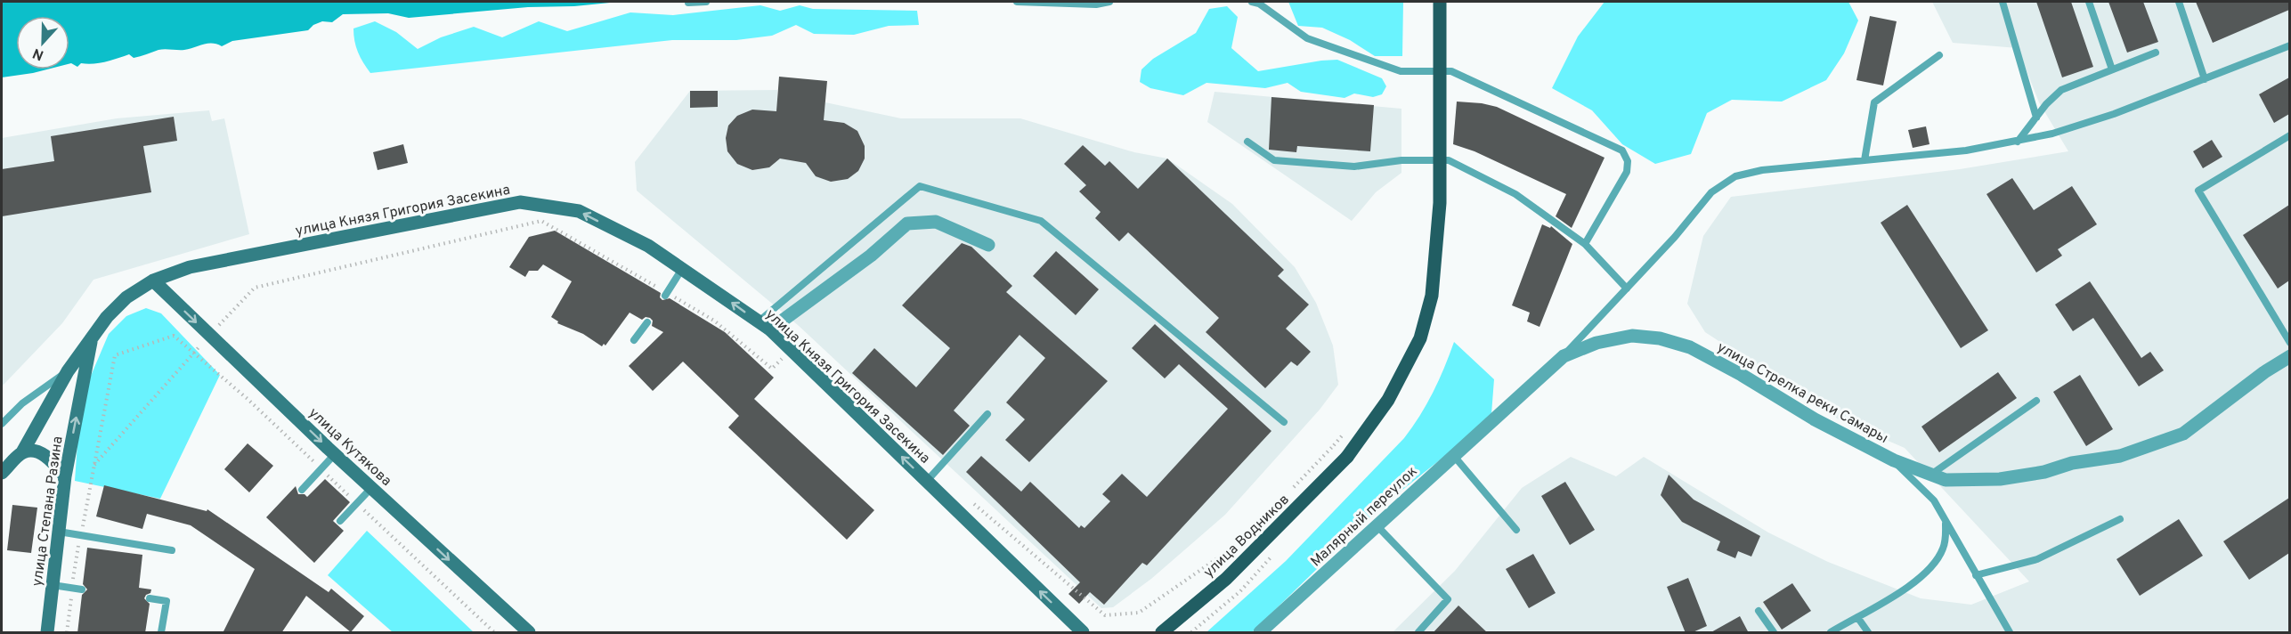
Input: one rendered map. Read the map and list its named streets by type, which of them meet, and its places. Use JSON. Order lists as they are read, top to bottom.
{
  "streets": {
    "main road": [
      "улица Князя Григория Засекина",
      "улица Кутякова",
      "улица Степана Разина",
      "улица Водников"
    ],
    "street": ["улица Стрелка реки Самары", "Малярный переулок"]
  },
  "crossings": [
    ["улица Князя Григория Засекина", "улица Кутякова"],
    ["улица Князя Григория Засекина", "улица Степана Разина"],
    ["улица Стрелка реки Самары", "Малярный переулок"]
  ],
  "one_way": ["улица Князя Григория Засекина", "улица Кутякова", "улица Степана Разина"],
  "north": "bottom"
}
